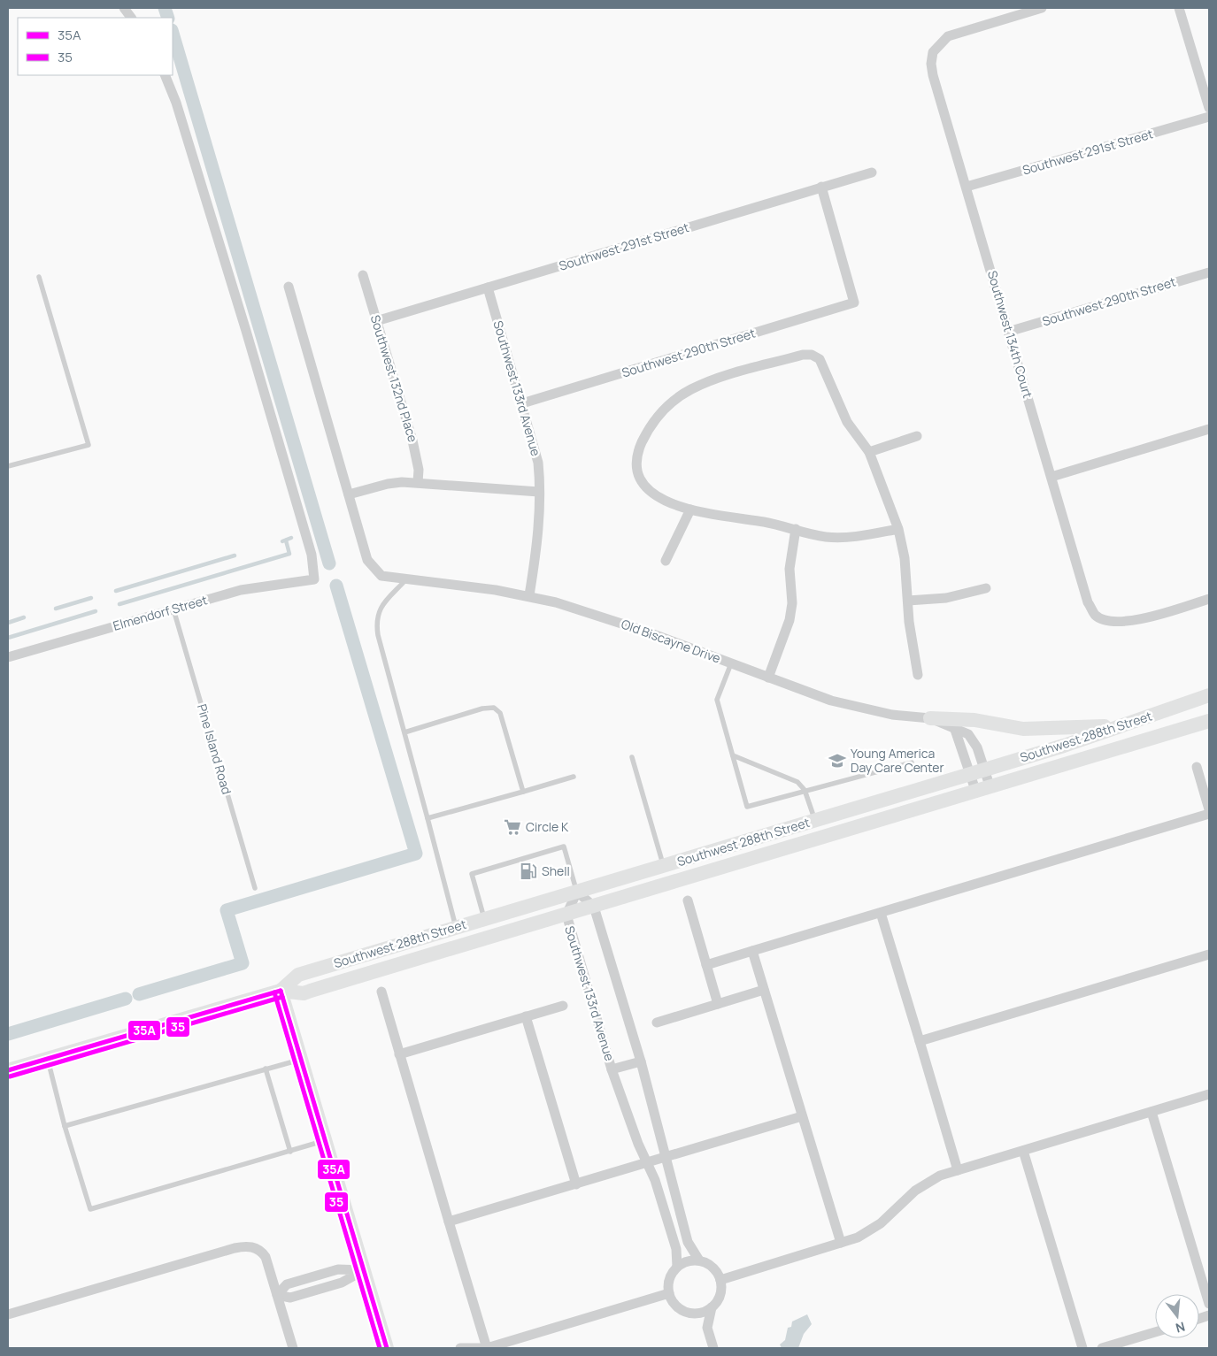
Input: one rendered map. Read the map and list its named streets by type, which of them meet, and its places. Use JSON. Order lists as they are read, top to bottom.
{
  "streets": {
    "main road": ["Southwest 288th Street"],
    "street": [
      "Southwest 291st Street",
      "Southwest 290th Street",
      "Southwest 134th Court",
      "Southwest 132nd Place",
      "Southwest 133rd Avenue",
      "Elmendorf Street",
      "Old Biscayne Drive"
    ],
    "lane": ["Pine Island Road"]
  },
  "crossings": [
    ["Southwest 291st Street", "Southwest 290th Street"],
    ["Southwest 291st Street", "Southwest 134th Court"],
    ["Southwest 291st Street", "Southwest 132nd Place"],
    ["Southwest 291st Street", "Southwest 133rd Avenue"],
    ["Southwest 290th Street", "Southwest 134th Court"],
    ["Southwest 290th Street", "Southwest 133rd Avenue"],
    ["Southwest 133rd Avenue", "Old Biscayne Drive"],
    ["Southwest 133rd Avenue", "Southwest 288th Street"],
    ["Elmendorf Street", "Pine Island Road"],
    ["Old Biscayne Drive", "Southwest 288th Street"]
  ],
  "places": {
    "school or university": ["Young America Day Care Center"],
    "supermarket": ["Circle K"],
    "fuel station": ["Shell"]
  },
  "lines": ["transit line 35A", "transit line 35"],
  "legend": ["35A", "35"],
  "north": "bottom"
}
